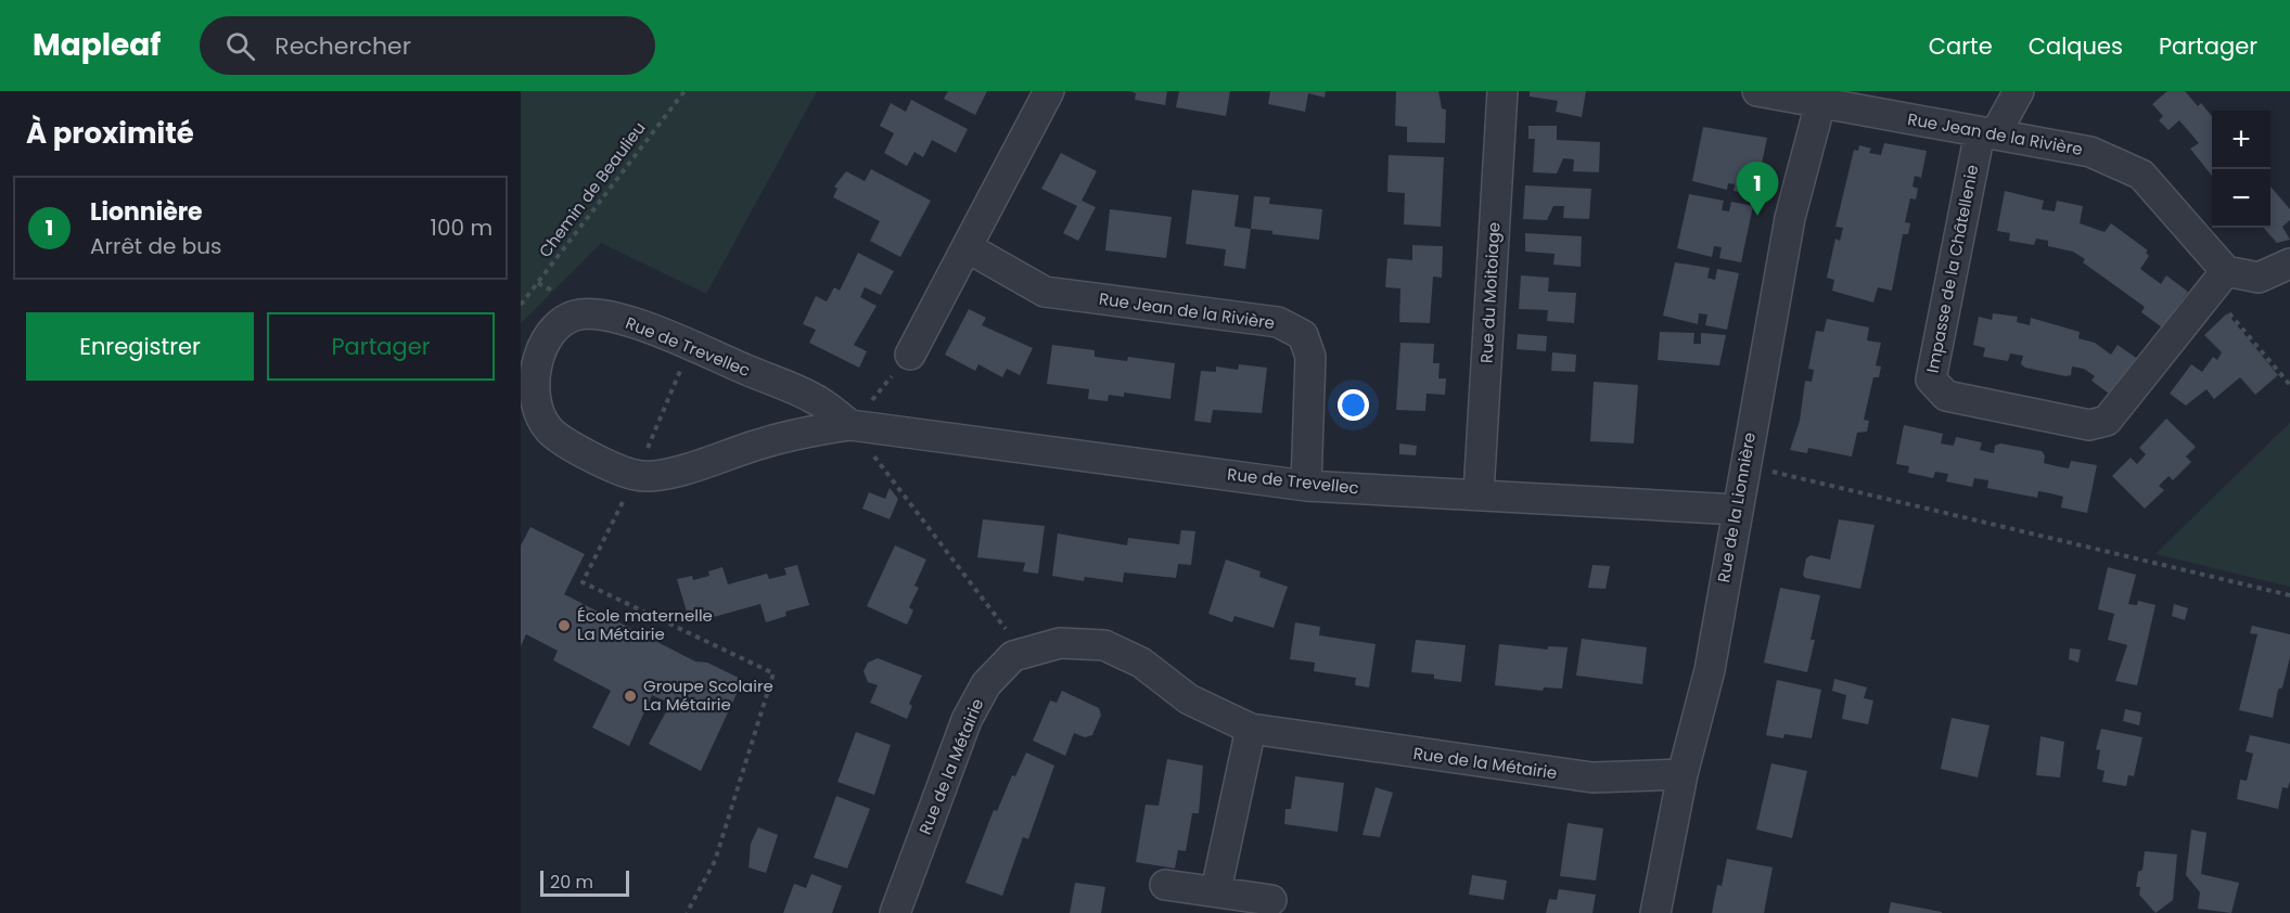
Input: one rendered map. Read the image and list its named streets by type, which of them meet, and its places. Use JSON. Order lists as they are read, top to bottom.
{
  "streets": {
    "street": [
      "Rue Jean de la Rivière",
      "Impasse de la Châtellenie",
      "Rue du Moitoiage",
      "Rue de Trevellec",
      "Rue de la Lionnière",
      "Rue de la Métairie"
    ],
    "path": ["Chemin de Beaulieu"]
  },
  "crossings": [
    ["Rue Jean de la Rivière", "Impasse de la Châtellenie"],
    ["Rue Jean de la Rivière", "Rue de Trevellec"],
    ["Rue Jean de la Rivière", "Rue de la Lionnière"],
    ["Rue du Moitoiage", "Rue de Trevellec"],
    ["Rue de Trevellec", "Rue de la Lionnière"],
    ["Rue de la Lionnière", "Rue de la Métairie"]
  ],
  "places": ["École maternelle La Métairie", "Groupe Scolaire La Métairie"],
  "scale_bar": "20 m",
  "page": {
    "header": "Mapleaf",
    "search": "Rechercher",
    "nav": ["Carte", "Calques", "Partager"],
    "heading": "À proximité",
    "map_buttons": ["+", "−"],
    "pins": "1",
    "list": [
      {
        "mark": "1",
        "name": "Lionnière",
        "note": "Arrêt de bus",
        "value": "100 m"
      }
    ],
    "buttons": ["Enregistrer", "Partager"],
    "scale": "20 m"
  }
}
